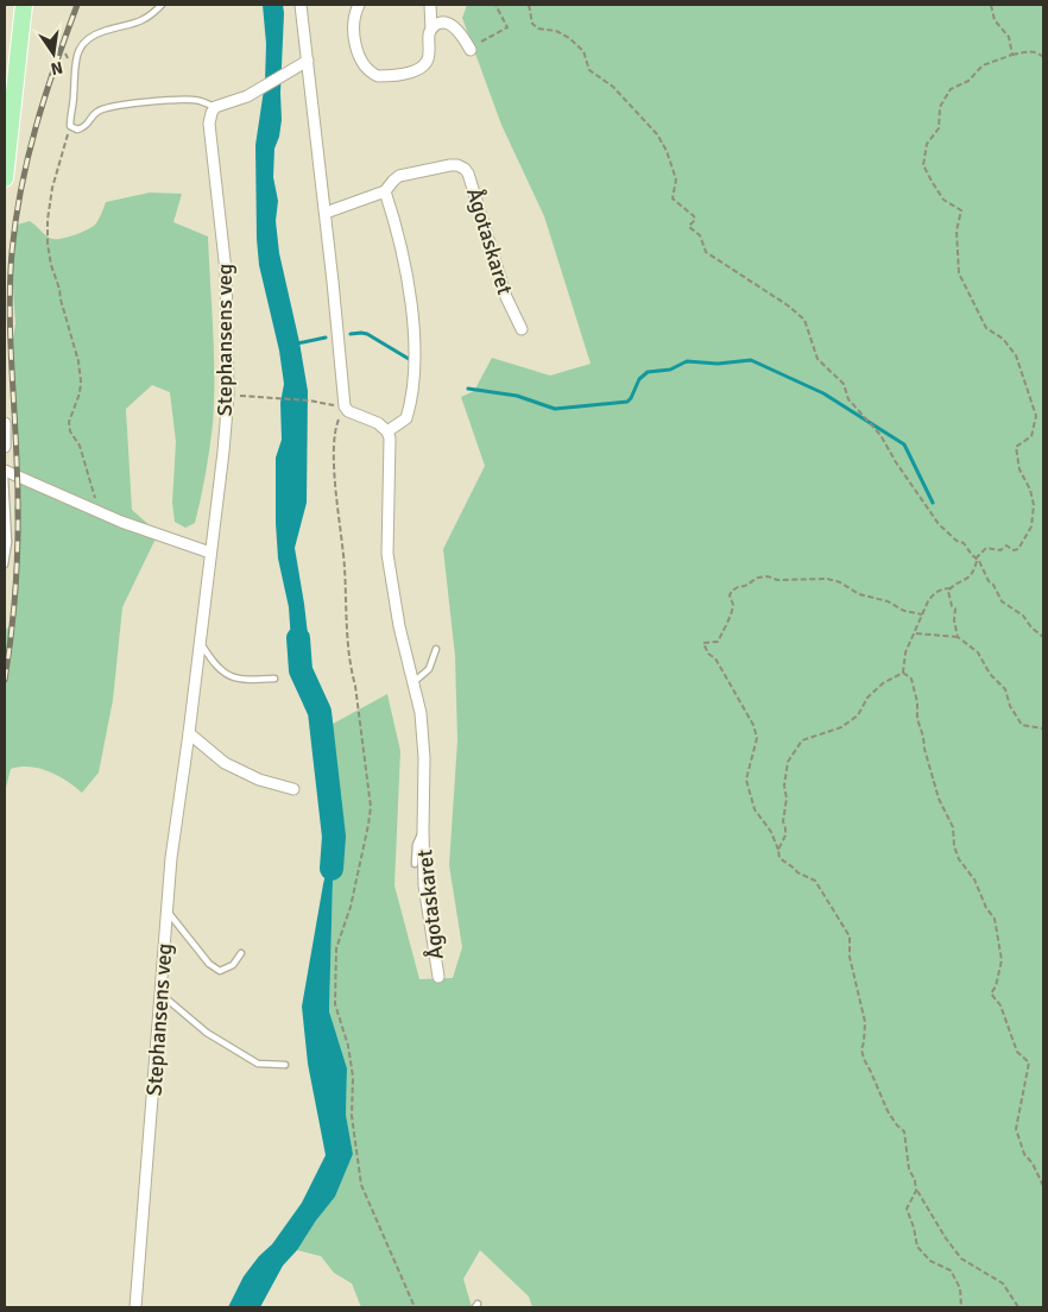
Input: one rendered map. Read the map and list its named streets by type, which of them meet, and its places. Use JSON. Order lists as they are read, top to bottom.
{
  "streets": {
    "street": ["Ågotaskaret", "Stephansens veg"]
  },
  "north": "bottom"
}
